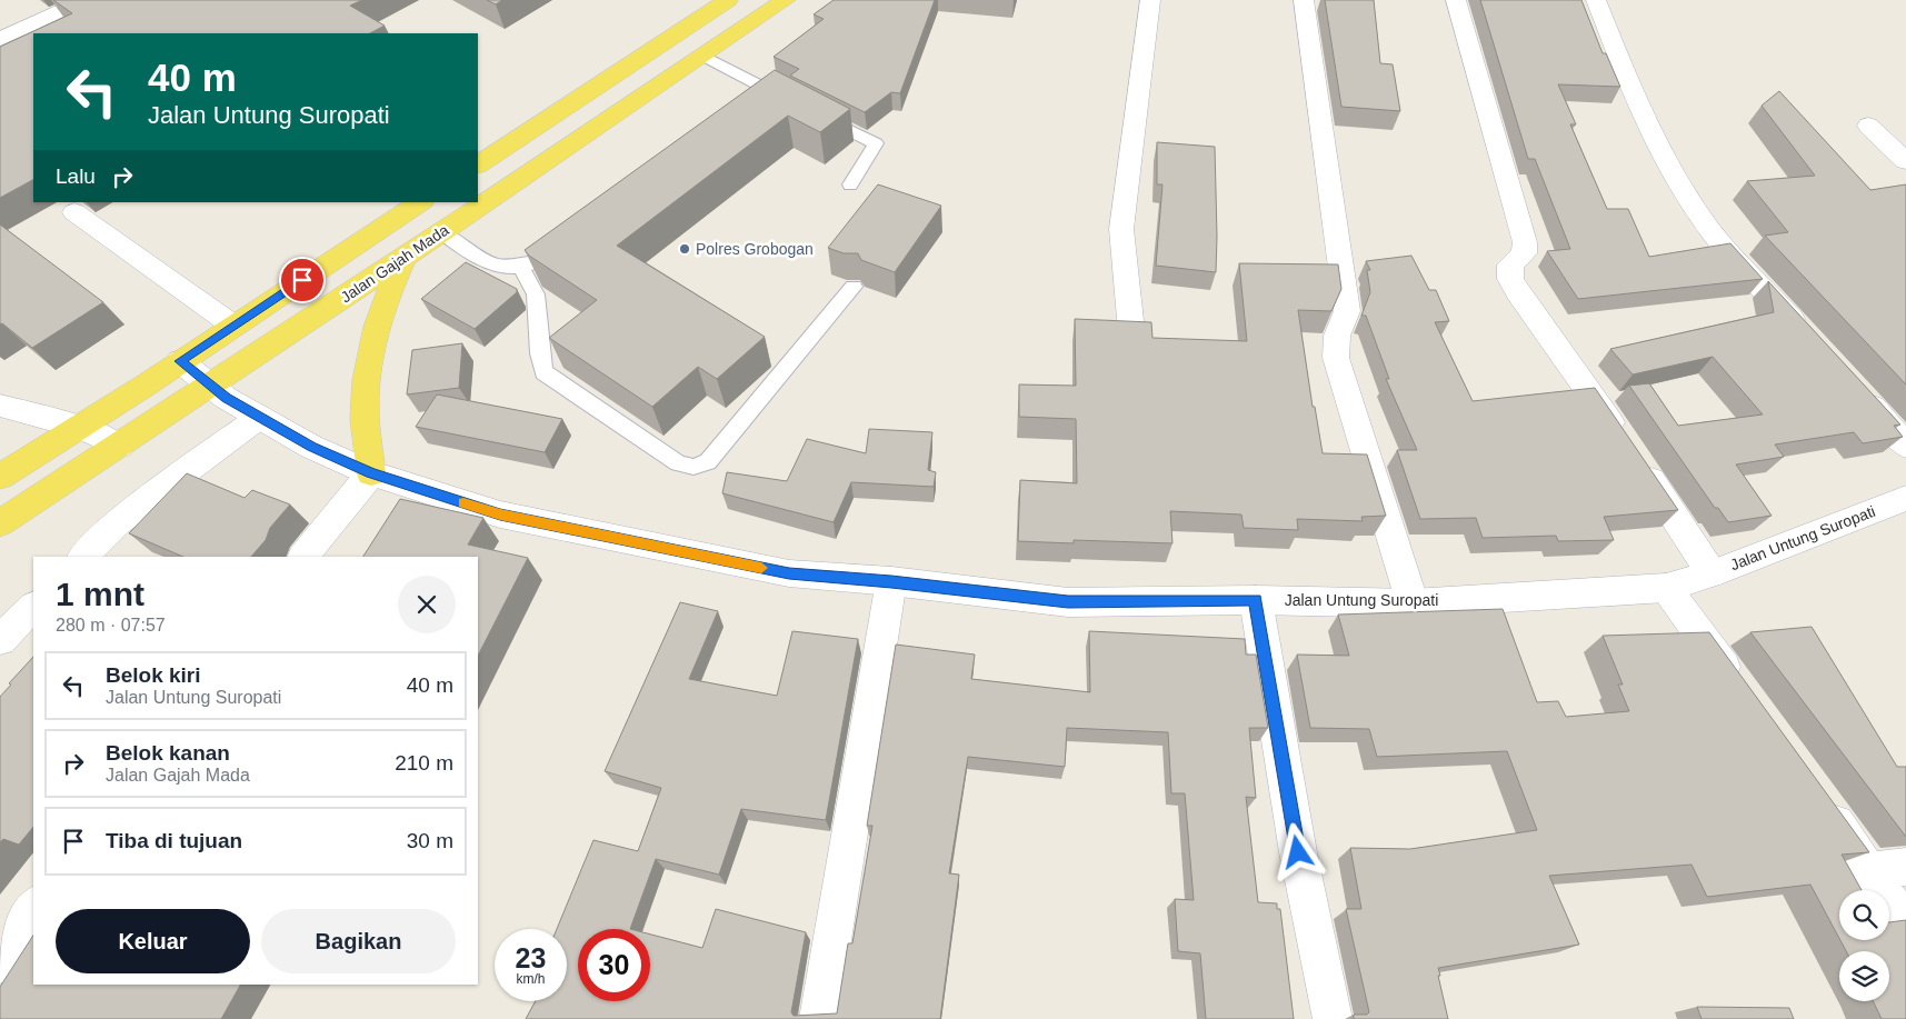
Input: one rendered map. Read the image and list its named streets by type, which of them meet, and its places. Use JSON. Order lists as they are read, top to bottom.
{
  "streets": {
    "main road": ["Jalan Gajah Mada"],
    "street": ["Jalan Untung Suropati"]
  },
  "crossings": [
    ["Jalan Gajah Mada", "Jalan Untung Suropati"]
  ],
  "places": ["Polres Grobogan"],
  "page": {
    "turn": ["40 m", "Jalan Untung Suropati"],
    "then": "Lalu",
    "heading": ["1 mnt", "280 m · 07:57"],
    "list": [
      {
        "name": "Belok kiri",
        "note": "Jalan Untung Suropati",
        "value": "40 m"
      },
      {
        "name": "Belok kanan",
        "note": "Jalan Gajah Mada",
        "value": "210 m"
      },
      {
        "name": "Tiba di tujuan",
        "value": "30 m"
      }
    ],
    "buttons": ["Keluar", "Bagikan"],
    "speed": "23 km/h",
    "limit": "30"
  }
}
